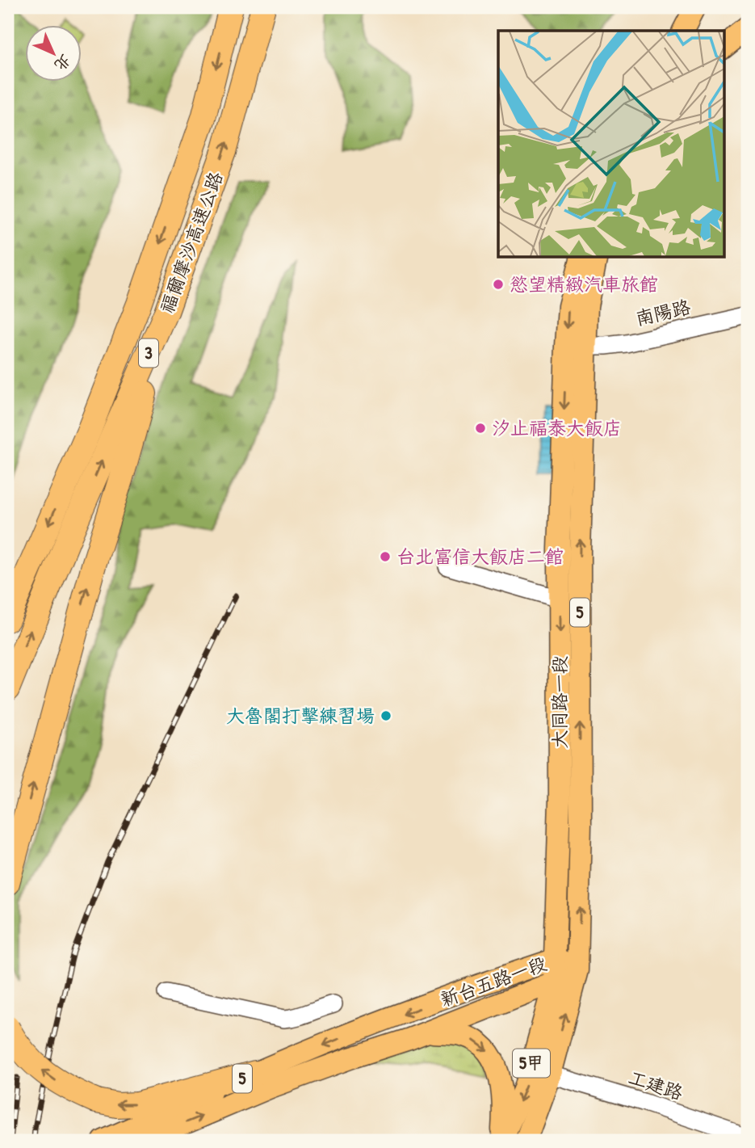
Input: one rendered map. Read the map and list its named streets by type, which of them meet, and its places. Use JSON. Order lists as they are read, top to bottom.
{
  "streets": {
    "highway": ["福爾摩沙高速公路", "3"],
    "main road": [
      "5",
      "大同路一段",
      "新台五路一段",
      "5甲"
    ],
    "street": ["南陽路", "工建路"]
  },
  "crossings": [
    ["南陽路", "大同路一段"],
    ["大同路一段", "新台五路一段"],
    ["大同路一段", "工建路"]
  ],
  "places": [
    "慾望精緻汽車旅館",
    "汐止福泰大飯店",
    "台北富信大飯店二館",
    "大魯閣打擊練習場"
  ],
  "north": "bottom right"
}
